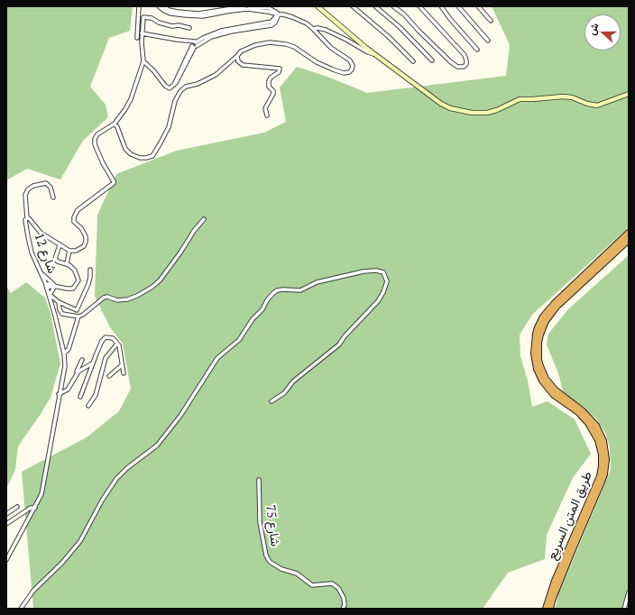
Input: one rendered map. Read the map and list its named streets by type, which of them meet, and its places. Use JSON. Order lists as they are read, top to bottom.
{
  "streets": {
    "highway": ["طريق المتن السريع"],
    "street": ["شارع 12", "شارع 75"]
  },
  "north": "left"
}
